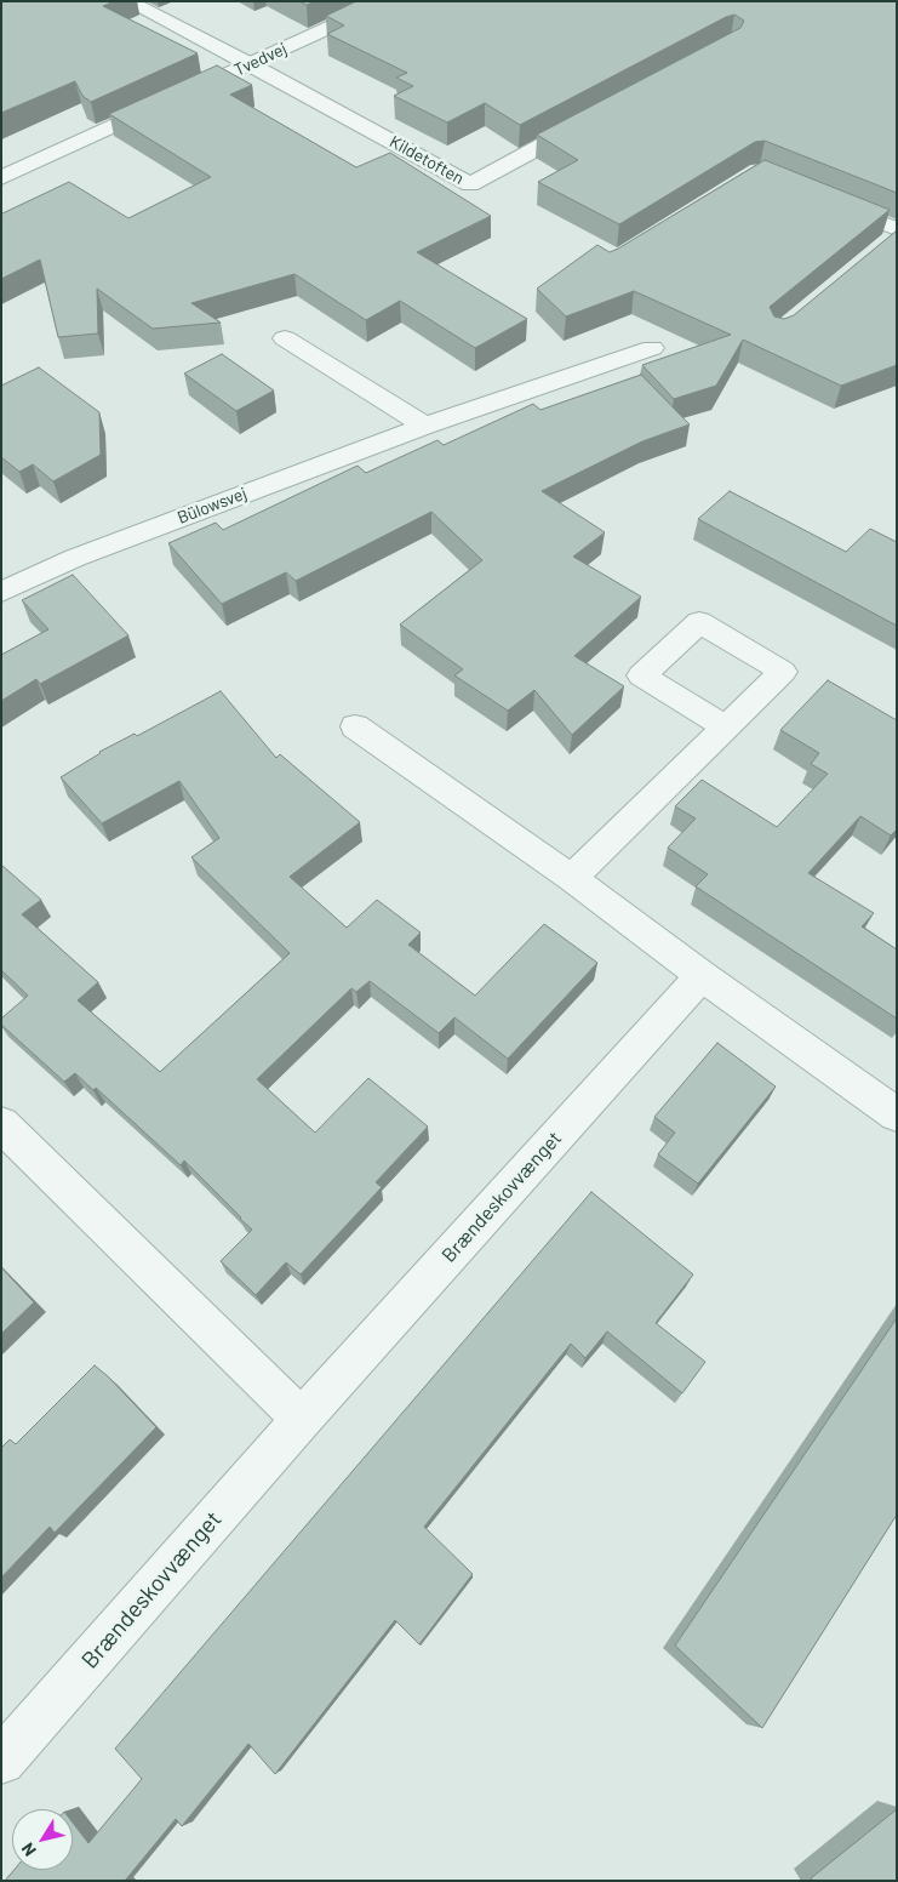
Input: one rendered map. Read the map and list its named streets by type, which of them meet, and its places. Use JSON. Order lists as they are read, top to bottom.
{
  "streets": {
    "street": [
      "Tvedvej",
      "Kildetoften",
      "Bülowsvej",
      "Brændeskovvænget"
    ]
  },
  "crossings": [
    ["Tvedvej", "Kildetoften"]
  ],
  "north": "bottom left"
}
